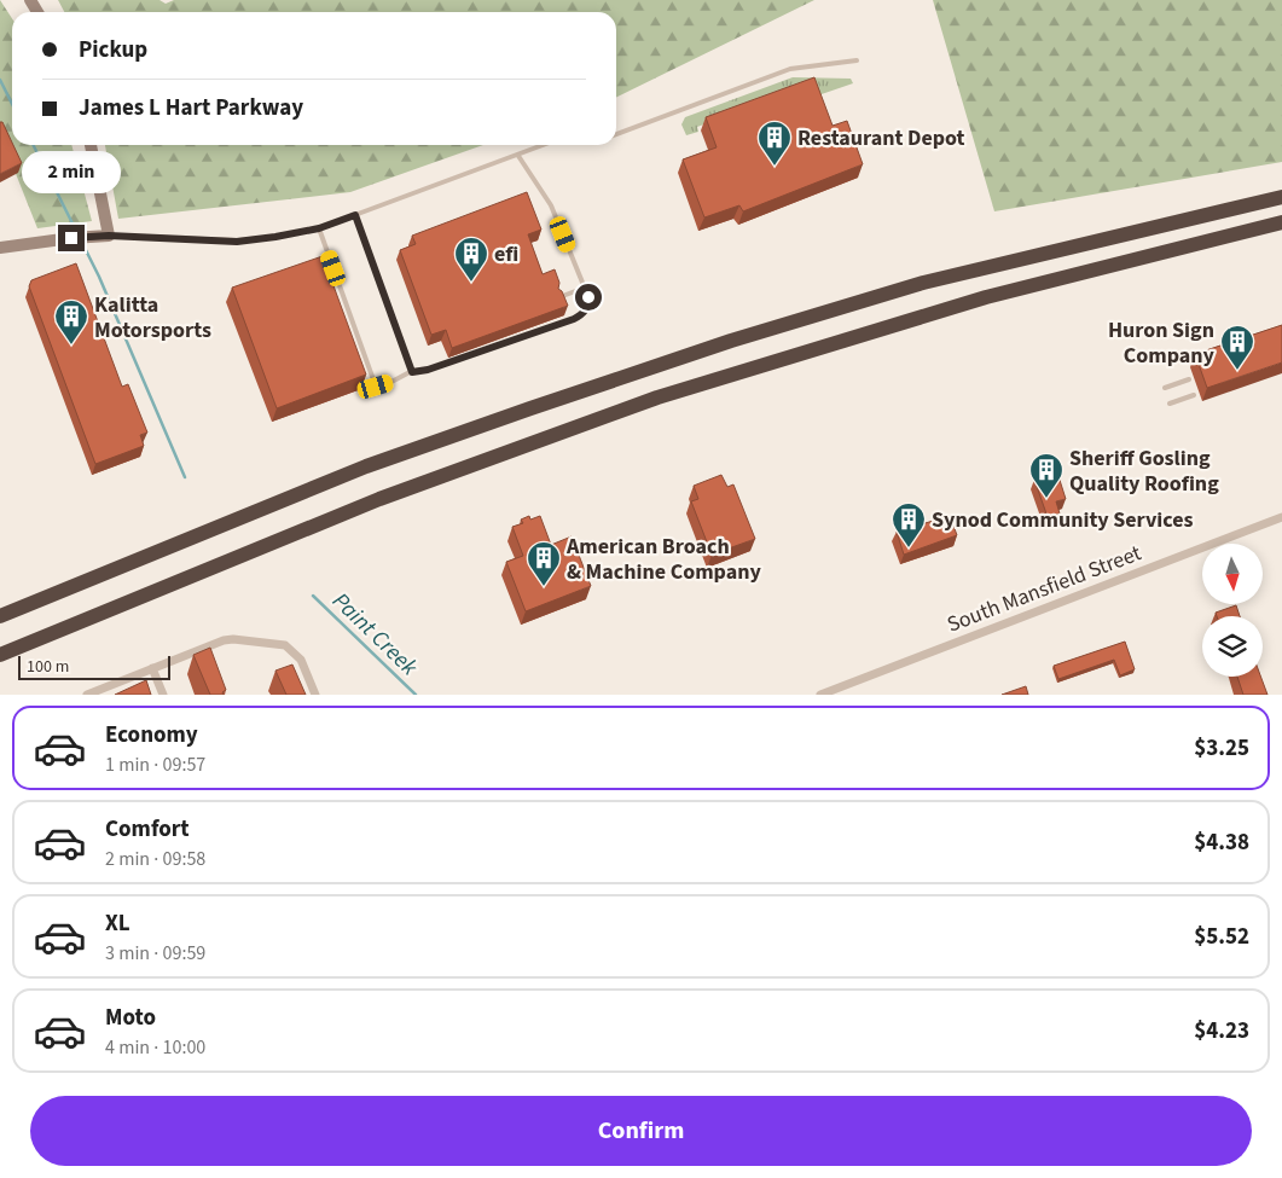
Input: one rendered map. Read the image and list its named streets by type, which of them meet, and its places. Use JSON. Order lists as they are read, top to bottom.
{
  "streets": {
    "street": ["South Mansfield Street"]
  },
  "water": ["Paint Creek"],
  "places": {
    "building": [
      "Restaurant Depot",
      "efi",
      "Kalitta Motorsports",
      "Huron Sign Company",
      "Sheriff Gosling Quality Roofing",
      "Synod Community Services",
      "American Broach & Machine Company"
    ]
  },
  "scale_bar": "100 m",
  "north": "bottom",
  "page": {
    "banner": ["Pickup", "James L Hart Parkway"],
    "bubble": "2 min",
    "scale": "100 m",
    "list": [
      {
        "name": "Economy",
        "note": "1 min · 09:57",
        "value": "$3.25"
      },
      {
        "name": "Comfort",
        "note": "2 min · 09:58",
        "value": "$4.38"
      },
      {
        "name": "XL",
        "note": "3 min · 09:59",
        "value": "$5.52"
      },
      {
        "name": "Moto",
        "note": "4 min · 10:00",
        "value": "$4.23"
      }
    ],
    "buttons": "Confirm"
  }
}
